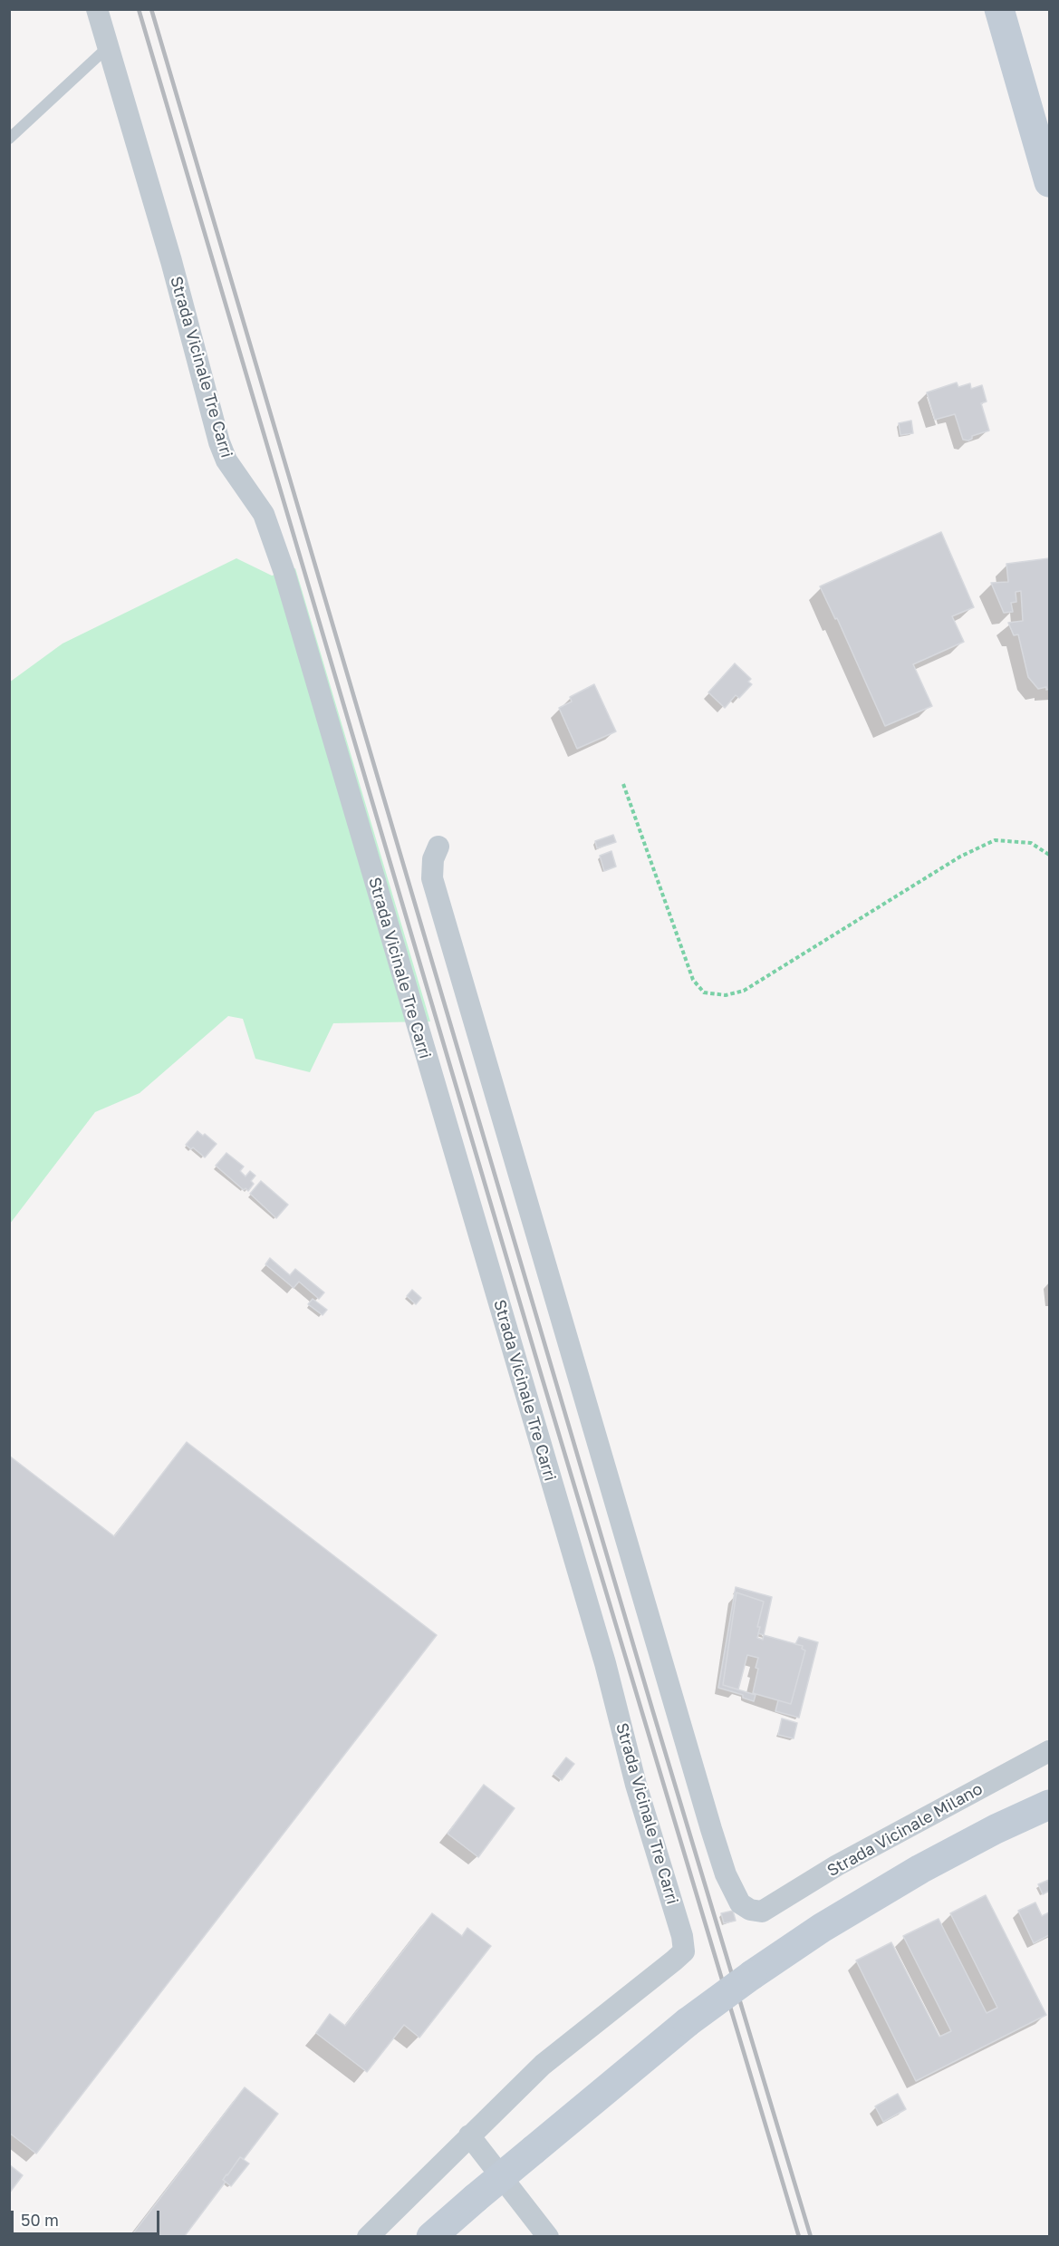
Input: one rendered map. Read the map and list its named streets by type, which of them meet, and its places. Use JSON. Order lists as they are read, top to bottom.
{
  "streets": {
    "street": ["Strada Vicinale Tre Carri", "Strada Vicinale Milano"]
  },
  "scale_bar": "50 m"
}
